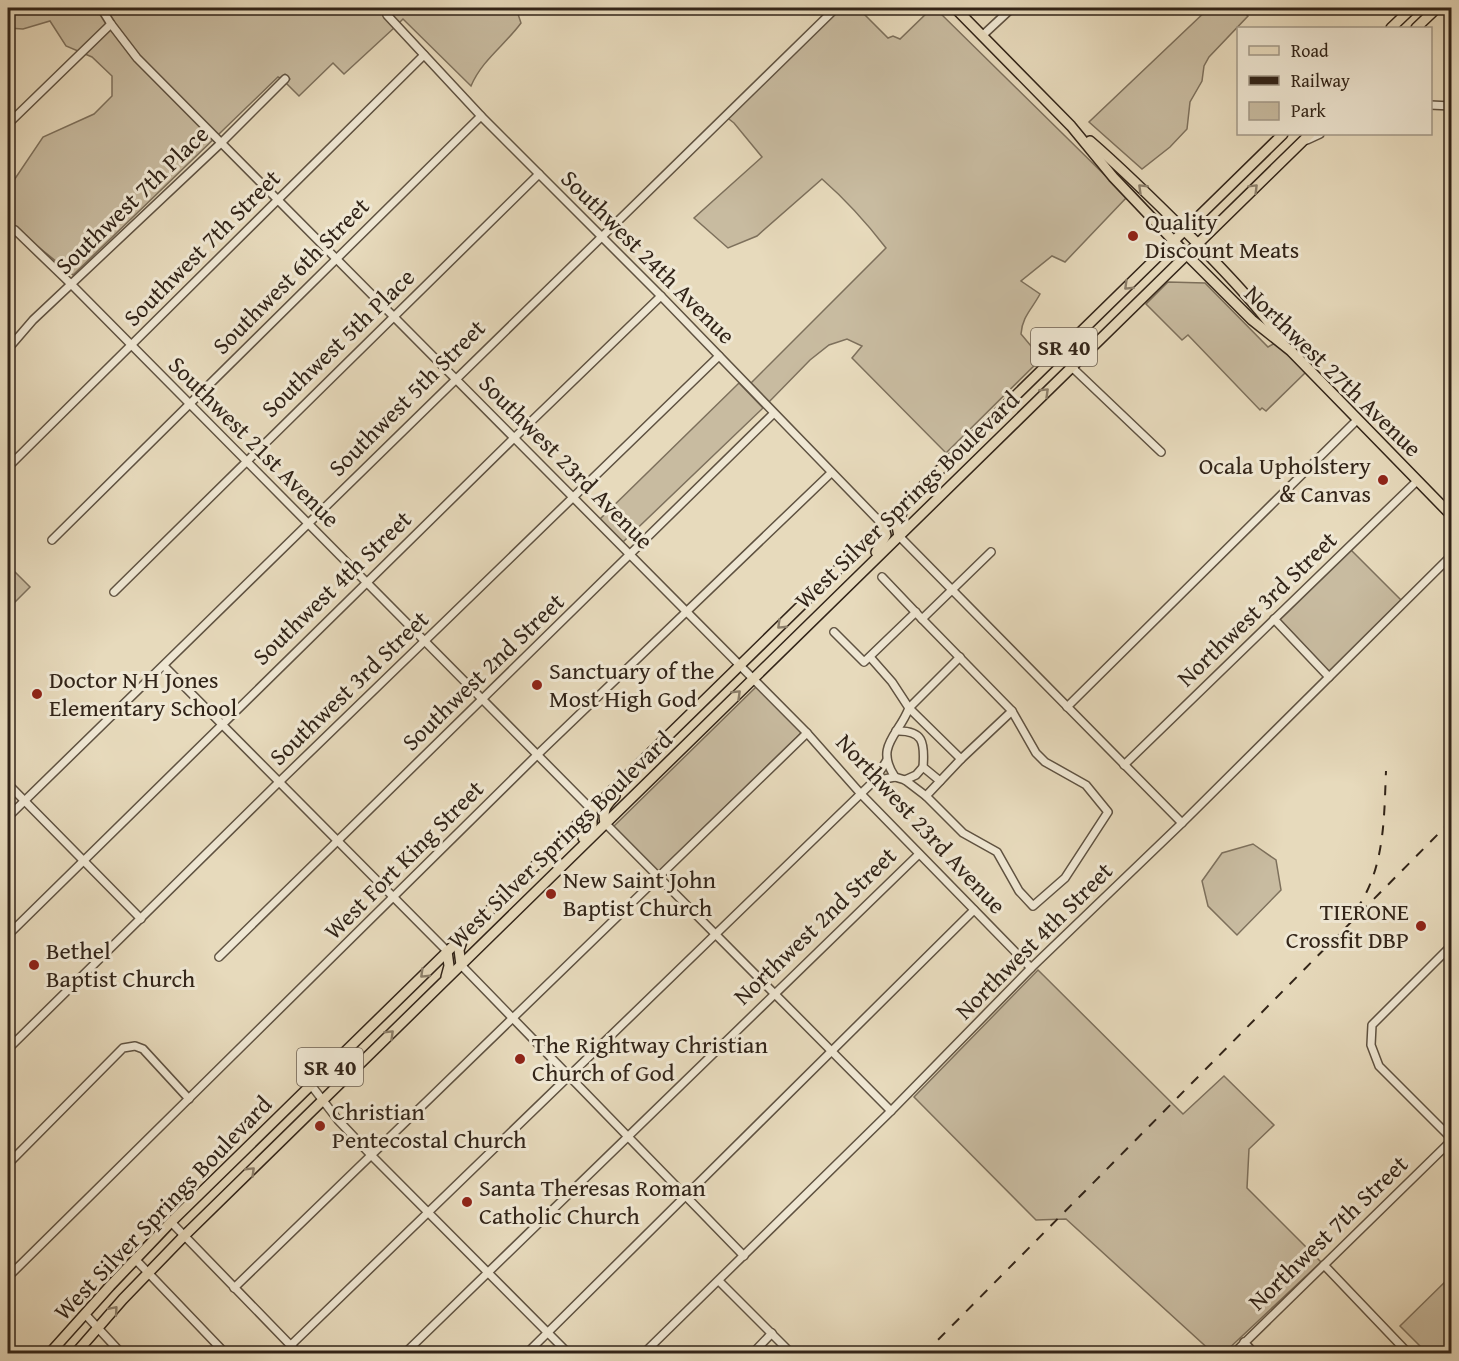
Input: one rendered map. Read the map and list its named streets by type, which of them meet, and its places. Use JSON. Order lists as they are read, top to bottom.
{
  "streets": {
    "main road": ["SR 40", "Northwest 27th Avenue", "West Silver Springs Boulevard"],
    "street": [
      "Southwest 7th Place",
      "Southwest 7th Street",
      "Southwest 24th Avenue",
      "Southwest 6th Street",
      "Southwest 5th Place",
      "Southwest 5th Street",
      "Southwest 21st Avenue",
      "Southwest 23rd Avenue",
      "Southwest 4th Street",
      "Northwest 3rd Street",
      "Southwest 2nd Street",
      "Southwest 3rd Street",
      "Northwest 23rd Avenue",
      "West Fort King Street",
      "Northwest 2nd Street",
      "Northwest 4th Street",
      "Northwest 7th Street"
    ]
  },
  "crossings": [
    ["Southwest 7th Place", "Southwest 21st Avenue"],
    ["Southwest 7th Place", "Southwest 23rd Avenue"],
    ["Southwest 7th Street", "Southwest 24th Avenue"],
    ["Southwest 7th Street", "Southwest 21st Avenue"],
    ["Southwest 7th Street", "Southwest 23rd Avenue"],
    ["Southwest 24th Avenue", "Southwest 6th Street"],
    ["Southwest 24th Avenue", "Southwest 5th Place"],
    ["Southwest 24th Avenue", "Southwest 5th Street"],
    ["Southwest 24th Avenue", "West Silver Springs Boulevard"],
    ["Southwest 24th Avenue", "Southwest 4th Street"],
    ["Southwest 24th Avenue", "Southwest 2nd Street"],
    ["Southwest 24th Avenue", "Southwest 3rd Street"],
    ["Southwest 24th Avenue", "West Fort King Street"],
    ["Southwest 6th Street", "Southwest 21st Avenue"],
    ["Southwest 6th Street", "Southwest 23rd Avenue"],
    ["Southwest 5th Place", "Southwest 21st Avenue"],
    ["Southwest 5th Place", "Southwest 23rd Avenue"],
    ["Northwest 27th Avenue", "West Silver Springs Boulevard"],
    ["Northwest 27th Avenue", "Northwest 3rd Street"],
    ["Southwest 5th Street", "Southwest 21st Avenue"],
    ["Southwest 5th Street", "Southwest 23rd Avenue"],
    ["Southwest 21st Avenue", "West Silver Springs Boulevard"],
    ["Southwest 21st Avenue", "Southwest 4th Street"],
    ["Southwest 21st Avenue", "Southwest 2nd Street"],
    ["Southwest 21st Avenue", "Southwest 3rd Street"],
    ["Southwest 21st Avenue", "West Fort King Street"],
    ["Southwest 23rd Avenue", "West Silver Springs Boulevard"],
    ["Southwest 23rd Avenue", "Southwest 4th Street"],
    ["Southwest 23rd Avenue", "Southwest 2nd Street"],
    ["Southwest 23rd Avenue", "Southwest 3rd Street"],
    ["Southwest 23rd Avenue", "Northwest 23rd Avenue"],
    ["Southwest 23rd Avenue", "West Fort King Street"],
    ["Northwest 23rd Avenue", "Northwest 2nd Street"],
    ["Northwest 23rd Avenue", "Northwest 4th Street"]
  ],
  "places": [
    "Quality Discount Meats",
    "Ocala Upholstery & Canvas",
    "Sanctuary of the Most High God",
    "Doctor N H Jones Elementary School",
    "New Saint John Baptist Church",
    "TIERONE Crossfit DBP",
    "Bethel Baptist Church",
    "The Rightway Christian Church of God",
    "Christian Pentecostal Church",
    "Santa Theresas Roman Catholic Church"
  ],
  "legend": ["Road", "Railway", "Park"]
}
